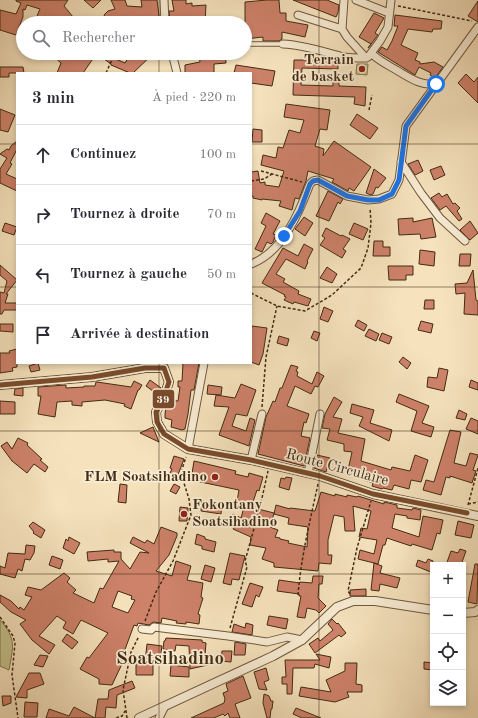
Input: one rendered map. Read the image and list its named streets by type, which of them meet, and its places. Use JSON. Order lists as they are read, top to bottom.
{
  "streets": {
    "street": ["Route Circulaire"]
  },
  "districts": ["Soatsihadino"],
  "places": ["Terrain de basket", "FLM Soatsihadino", "Fokontany Soatsihadino"],
  "lines": ["transit line 39"],
  "page": {
    "search": "Rechercher",
    "heading": ["3 min", "À pied · 220 m"],
    "list": [
      ["Continuez", "100 m"],
      ["Tournez à droite", "70 m"],
      ["Tournez à gauche", "50 m"],
      "Arrivée à destination"
    ],
    "map_buttons": ["+", "−"]
  }
}
